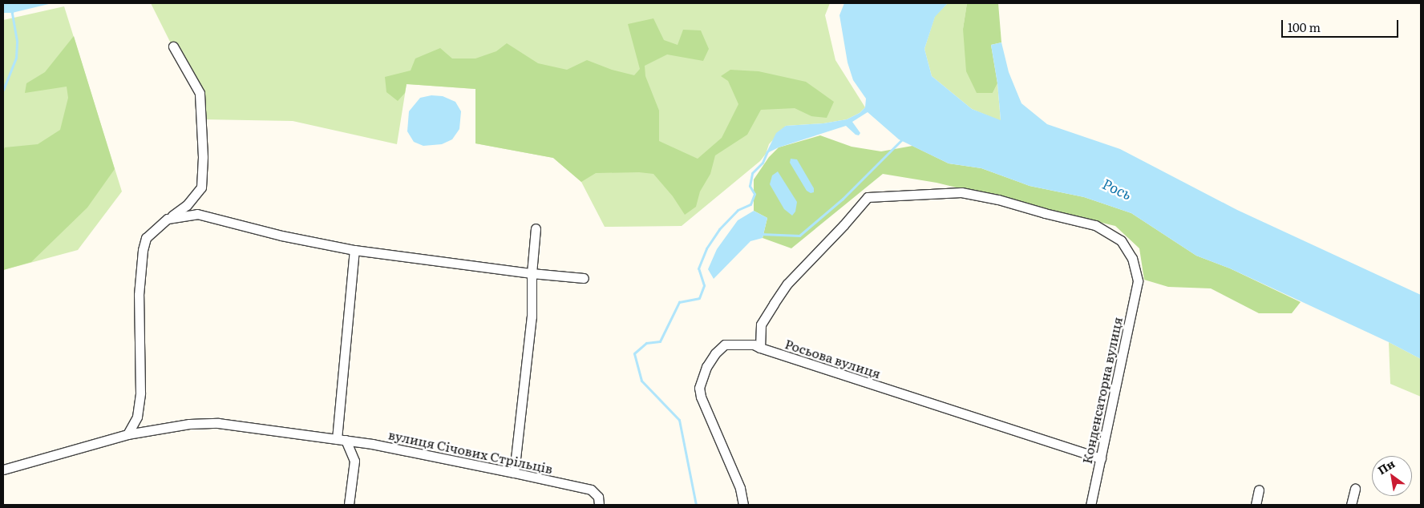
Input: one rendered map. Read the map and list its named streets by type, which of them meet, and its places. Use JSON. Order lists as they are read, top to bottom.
{
  "streets": {
    "street": ["Росьова вулиця", "Конденсаторна вулиця", "вулиця Січових Стрільців"]
  },
  "crossings": [
    ["Росьова вулиця", "Конденсаторна вулиця"]
  ],
  "water": ["Рось"],
  "scale_bar": "100 m",
  "north": "top left"
}
